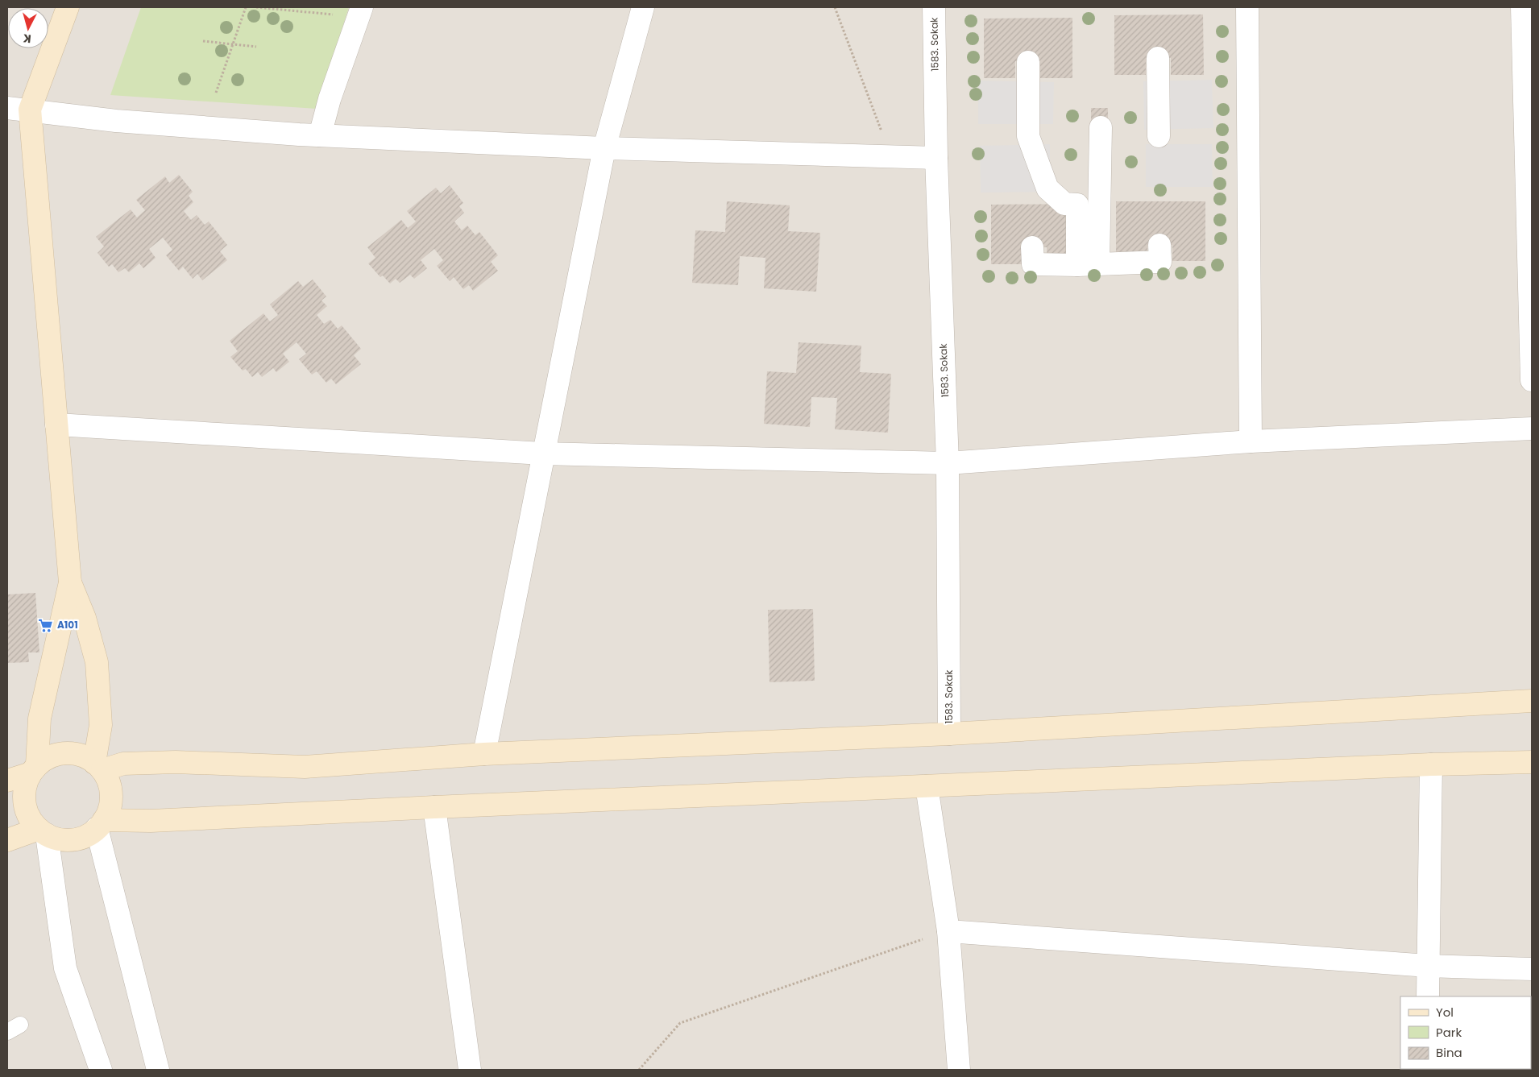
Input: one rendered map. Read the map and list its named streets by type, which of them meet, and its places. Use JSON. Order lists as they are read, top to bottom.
{
  "streets": {
    "street": ["1583. Sokak"]
  },
  "places": {
    "supermarket": ["A101"]
  },
  "legend": ["Yol", "Park", "Bina"],
  "north": "bottom"
}
